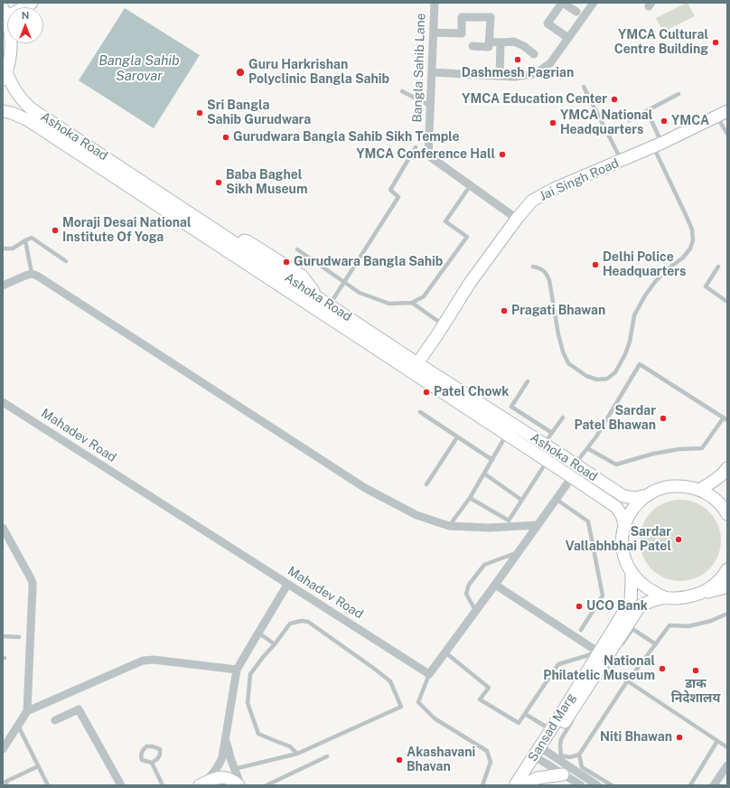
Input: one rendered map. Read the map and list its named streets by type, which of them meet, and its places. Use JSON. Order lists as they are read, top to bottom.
{
  "streets": {
    "main road": ["Ashoka Road", "Jai Singh Road", "Sansad Marg"],
    "street": ["Bangla Sahib Lane", "Mahadev Road"]
  },
  "crossings": [
    ["Bangla Sahib Lane", "Jai Singh Road"],
    ["Ashoka Road", "Jai Singh Road"]
  ],
  "water": ["Bangla Sahib Sarovar"],
  "places": [
    "YMCA Cultural Centre Building",
    "Dashmesh Pagrian",
    "Guru Harkrishan Polyclinic Bangla Sahib",
    "YMCA Education Center",
    "Sri Bangla Sahib Gurudwara",
    "YMCA",
    "YMCA National Headquarters",
    "Gurudwara Bangla Sahib Sikh Temple",
    "YMCA Conference Hall",
    "Baba Baghel Sikh Museum",
    "Moraji Desai National Institute Of Yoga",
    "Gurudwara Bangla Sahib",
    "Delhi Police Headquarters",
    "Pragati Bhawan",
    "Patel Chowk",
    "Sardar Patel Bhawan",
    "Sardar Vallabhbhai Patel",
    "UCO Bank",
    "National Philatelic Museum",
    "डाक निदेशालय",
    "Niti Bhawan",
    "Akashavani Bhavan"
  ],
  "north": "top"
}
